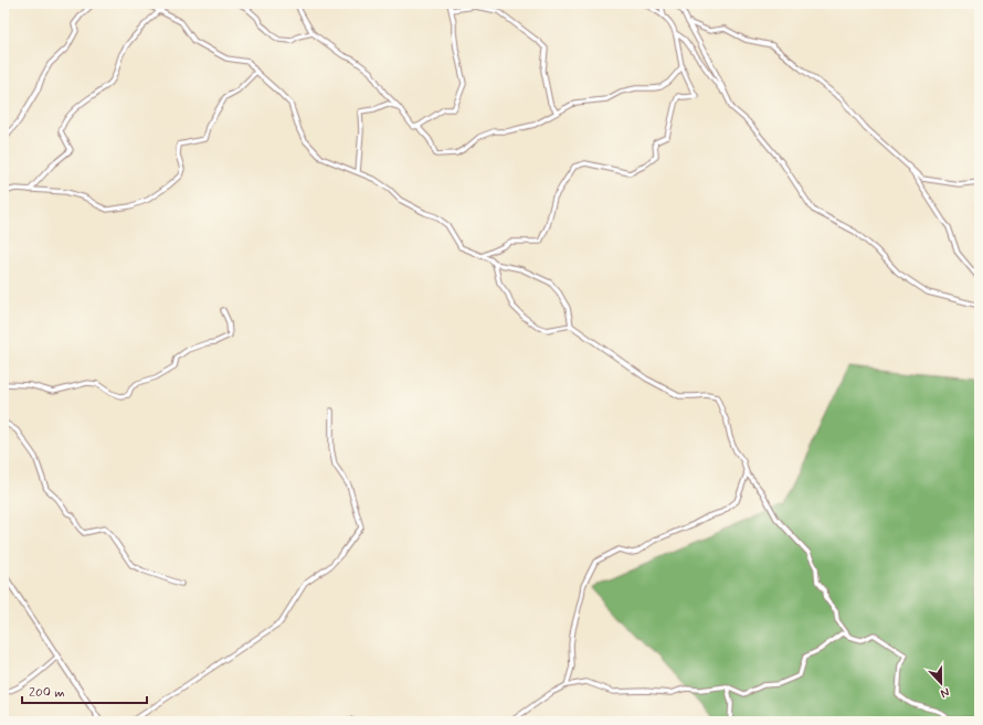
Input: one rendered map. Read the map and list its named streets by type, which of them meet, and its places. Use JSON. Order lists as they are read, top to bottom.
{
  "scale_bar": "200 m",
  "north": "bottom"
}
